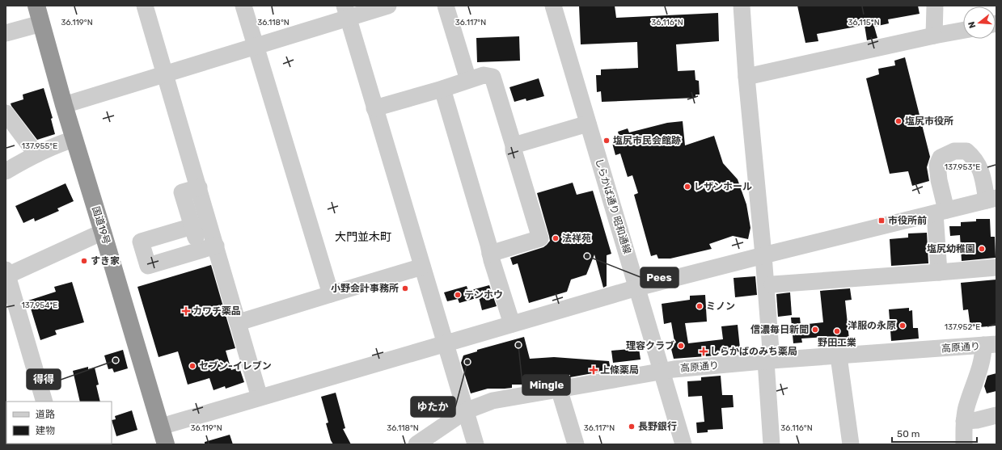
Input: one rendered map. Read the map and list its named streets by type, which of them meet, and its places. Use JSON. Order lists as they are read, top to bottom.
{
  "streets": {
    "highway": ["国道19号"],
    "street": ["しらかば通り 昭和通線", "高原通り"]
  },
  "crossings": [
    ["しらかば通り 昭和通線", "高原通り"]
  ],
  "districts": ["大門並木町"],
  "places": {
    "other": [
      "塩尻市役所",
      "塩尻市民会館跡",
      "レザンホール",
      "法祥苑",
      "塩尻幼稚園",
      "Pees",
      "すき家",
      "小野会計事務所",
      "テンホウ",
      "ミノン",
      "洋服の永原",
      "信濃毎日新聞",
      "野田工業",
      "Mingle",
      "理容クラブ",
      "得得",
      "ゆたか",
      "セブン-イレブン",
      "長野銀行"
    ],
    "transit": ["市役所前"],
    "health": ["カワチ薬品", "しらかばのみち薬局", "上條薬局"]
  },
  "legend": ["道路", "建物"],
  "scale_bar": "50 m",
  "north": "left",
  "coordinates": [
    "36.119°N",
    "36.118°N",
    "36.117°N",
    "36.116°N",
    "36.115°N",
    "137.955°E",
    "137.953°E",
    "137.954°E",
    "137.952°E"
  ]
}
